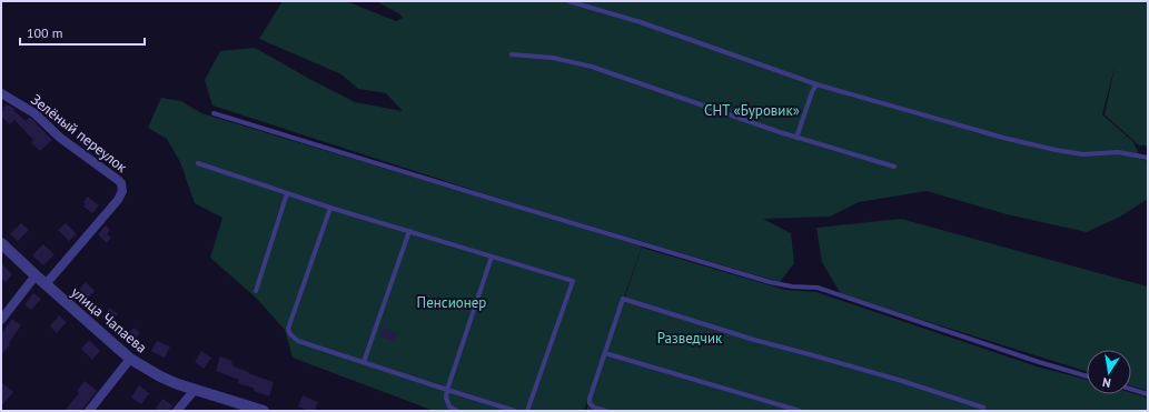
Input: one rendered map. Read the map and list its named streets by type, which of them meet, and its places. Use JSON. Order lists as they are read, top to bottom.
{
  "streets": {
    "street": ["Зелёный переулок", "улица Чапаева"]
  },
  "crossings": [
    ["Зелёный переулок", "улица Чапаева"]
  ],
  "parks": ["СНТ «Буровик»", "Пенсионер", "Разведчик"],
  "scale_bar": "100 m",
  "north": "bottom"
}
